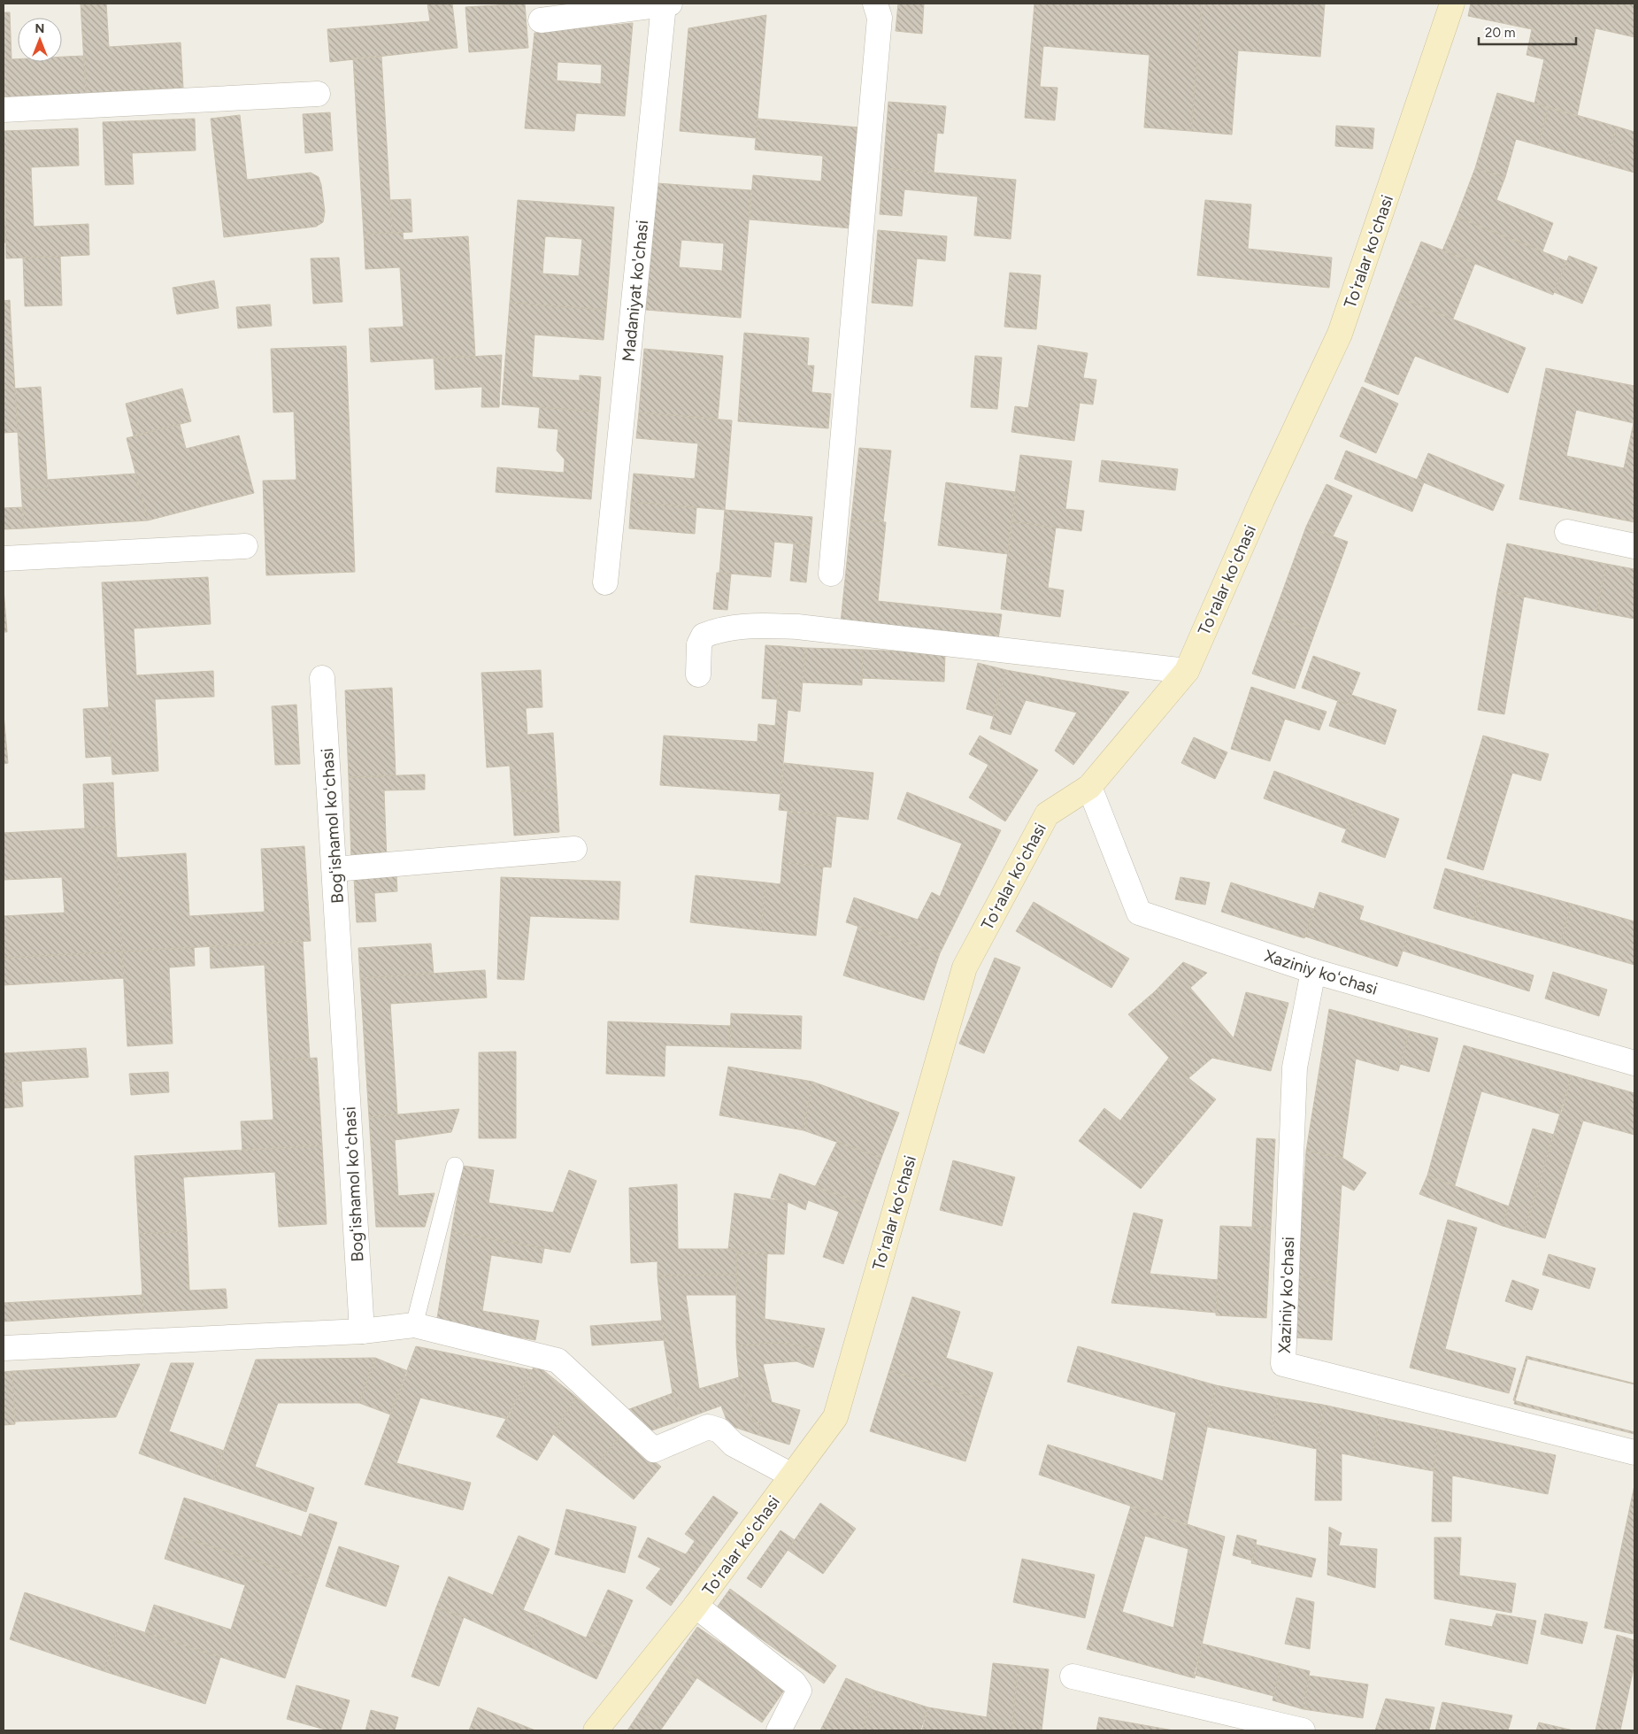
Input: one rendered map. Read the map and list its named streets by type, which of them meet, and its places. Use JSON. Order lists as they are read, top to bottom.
{
  "streets": {
    "street": [
      "Toʻralar koʻchasi",
      "Madaniyat ko'chasi",
      "Bogʻishamol koʻchasi",
      "Xaziniy koʻchasi",
      "Xaziniy ko'chasi"
    ]
  },
  "crossings": [
    ["Toʻralar koʻchasi", "Xaziniy koʻchasi"],
    ["Xaziniy koʻchasi", "Xaziniy ko'chasi"]
  ],
  "scale_bar": "20 m",
  "north": "top"
}
